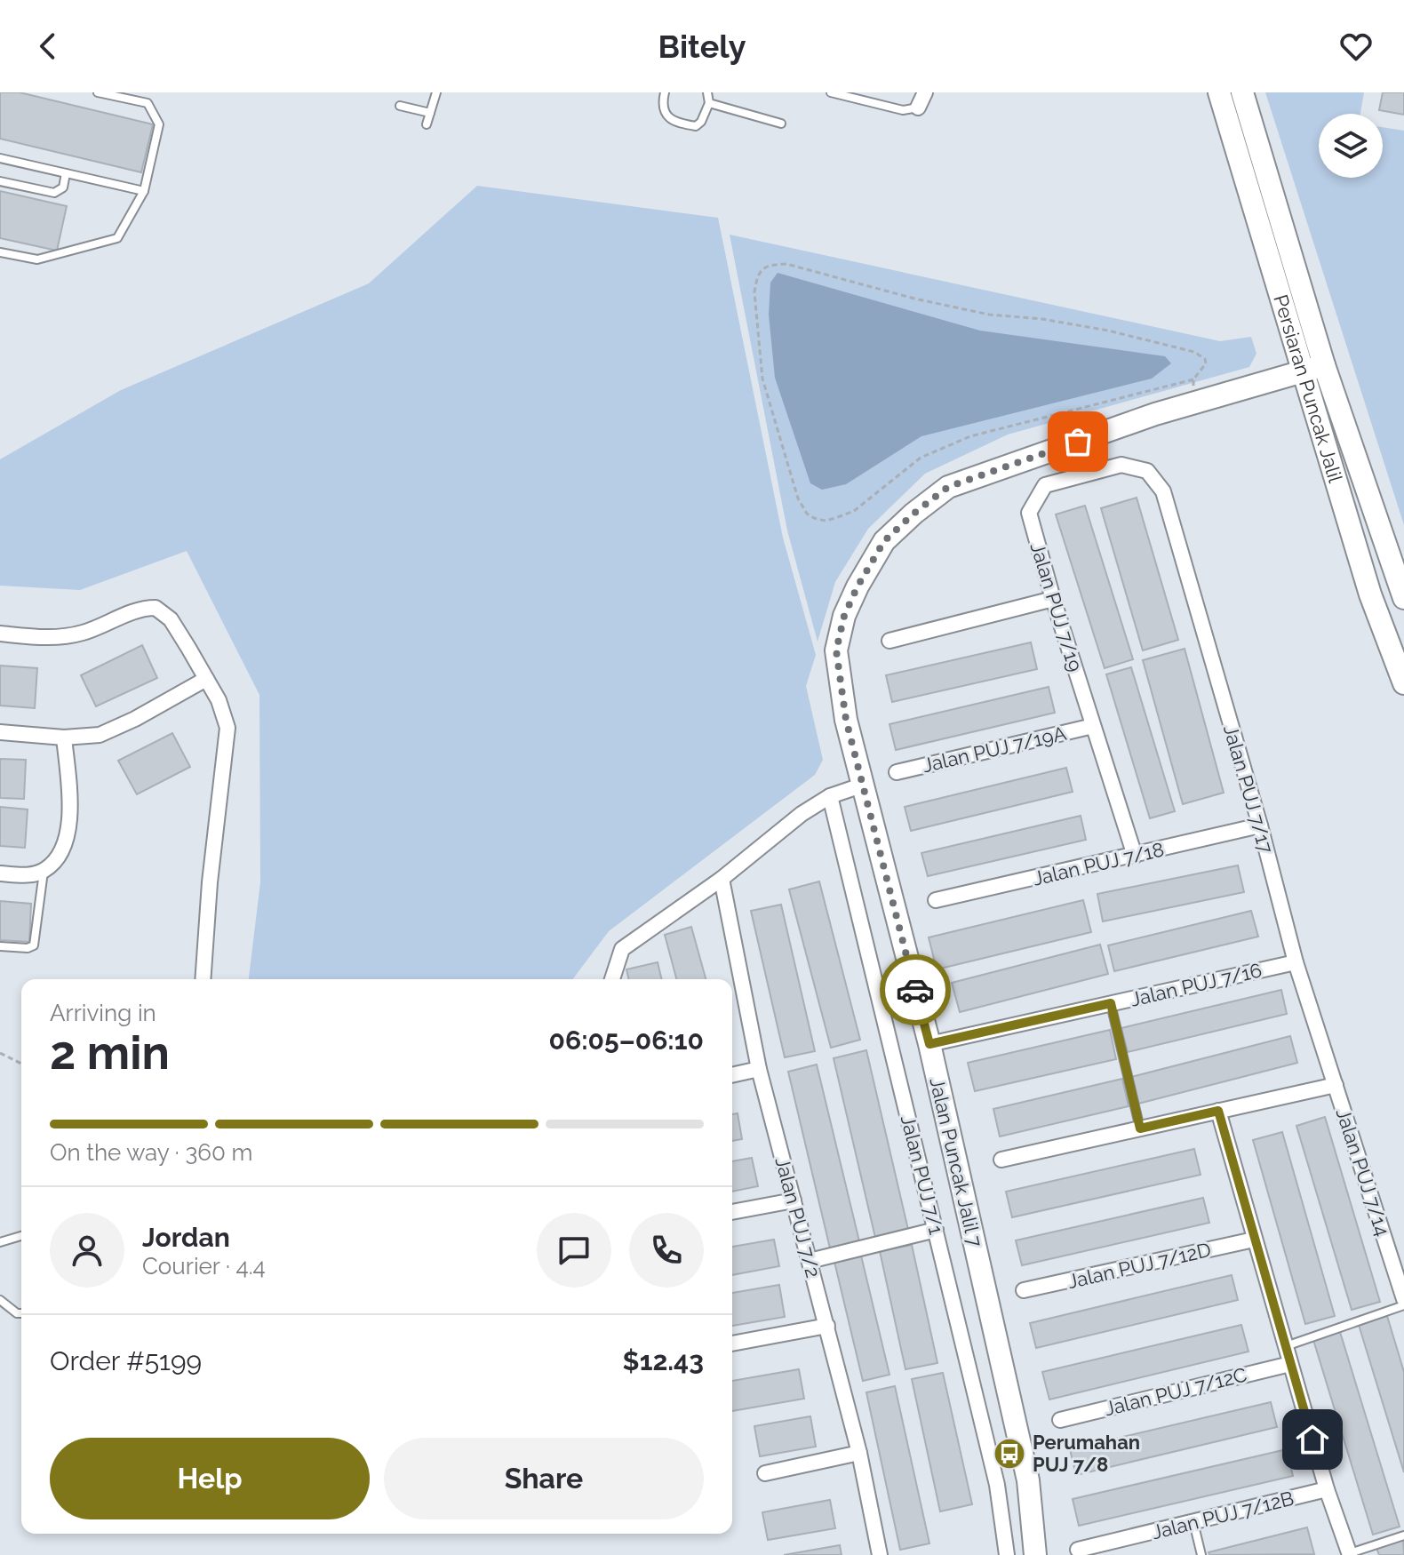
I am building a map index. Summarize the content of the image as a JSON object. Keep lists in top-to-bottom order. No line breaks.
{"streets":{"street":["Persiaran Puncak Jalil","Jalan PUJ 7/19","Jalan PUJ 7/19A","Jalan PUJ 7/17","Jalan PUJ 7/18","Jalan PUJ 7/16","Jalan Puncak Jalil 7","Jalan PUJ 7/14","Jalan PUJ 7/1","Jalan PUJ 7/2","Jalan PUJ 7/12D","Jalan PUJ 7/12C","Jalan PUJ 7/12B"]},"crossings":[["Persiaran Puncak Jalil","Jalan Puncak Jalil 7"],["Jalan PUJ 7/19","Jalan PUJ 7/19A"],["Jalan PUJ 7/19","Jalan PUJ 7/17"],["Jalan PUJ 7/19","Jalan PUJ 7/18"],["Jalan PUJ 7/17","Jalan PUJ 7/18"],["Jalan PUJ 7/17","Jalan PUJ 7/16"],["Jalan PUJ 7/17","Jalan PUJ 7/14"],["Jalan PUJ 7/16","Jalan Puncak Jalil 7"]],"places":{"bus stop":["Perumahan PUJ 7/8"]},"page":{"header":"Bitely","heading":["2 min","Arriving in","06:05–06:10"],"panel":["Jordan","Courier · 4.4","Order #5199","$12.43"],"bar":"On the way · 360 m","buttons":["Help","Share"]}}
